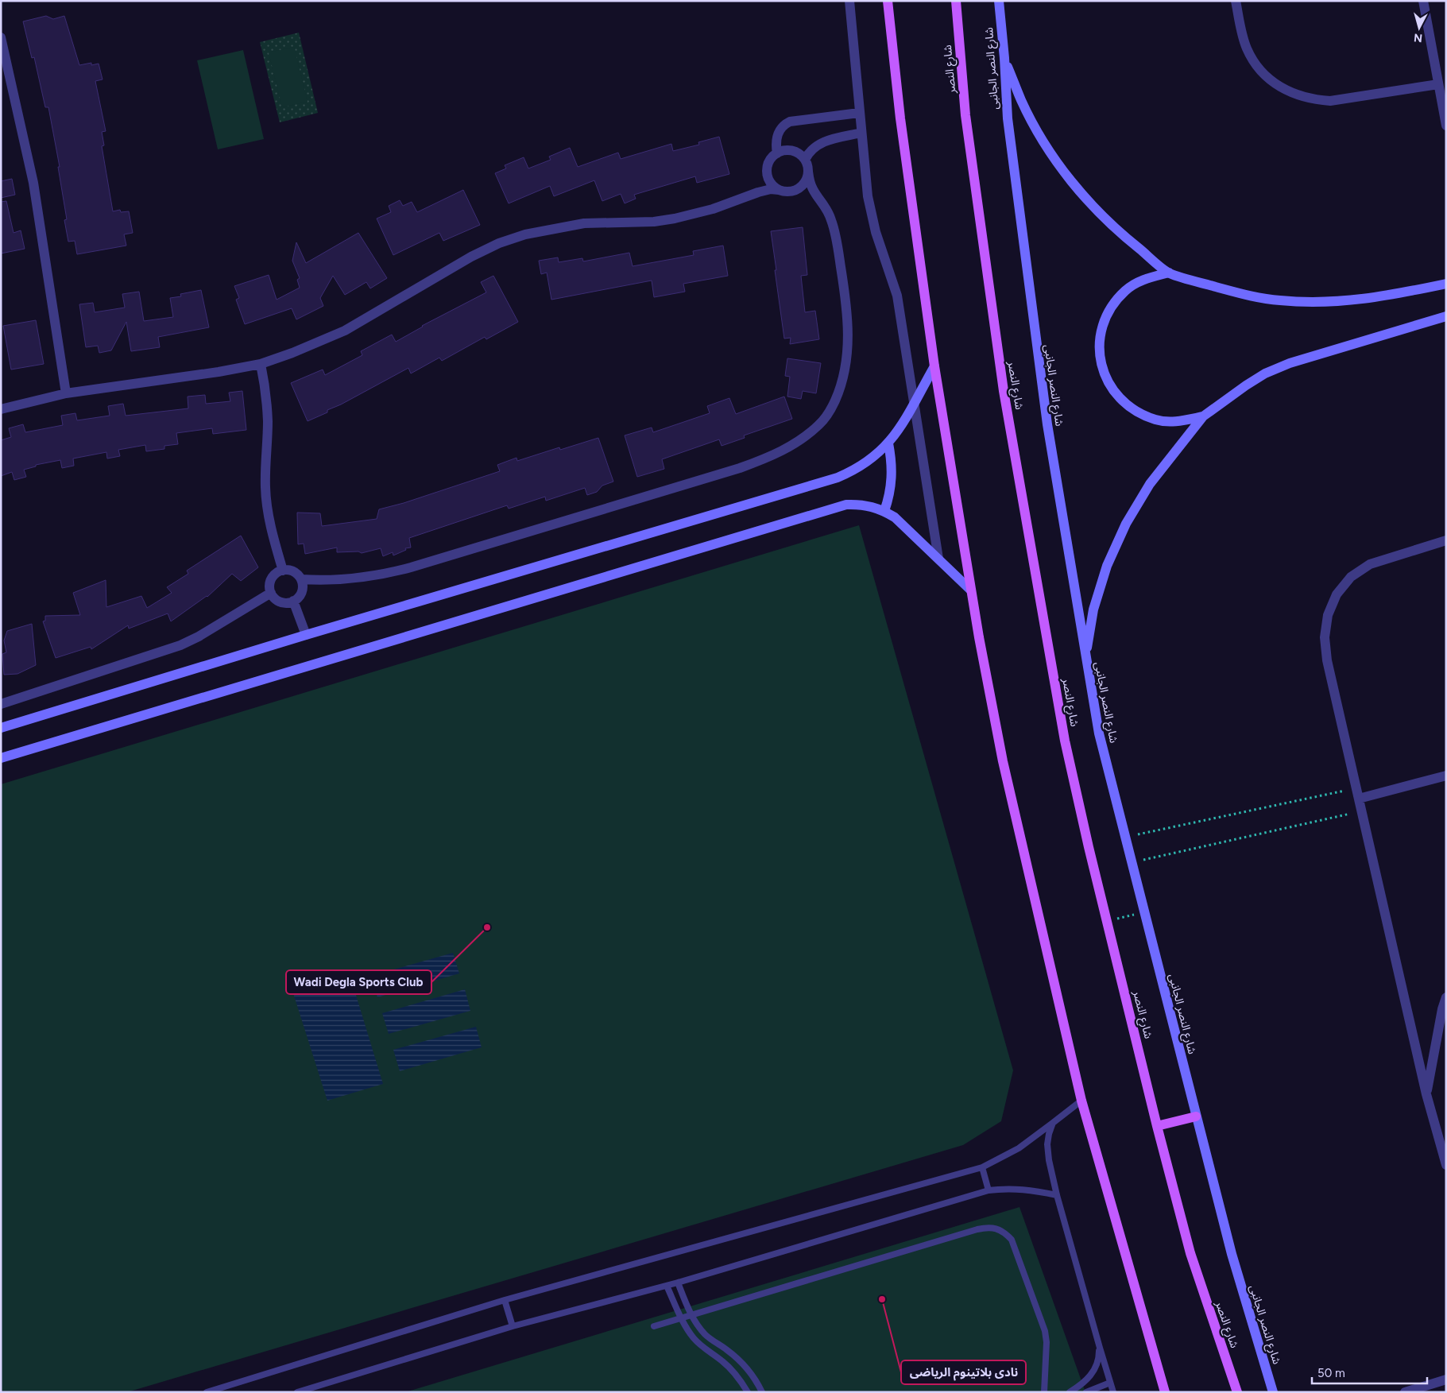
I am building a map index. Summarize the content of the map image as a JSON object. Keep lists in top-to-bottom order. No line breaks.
{"streets":{"main road":["شارع النصر"],"street":["شارع النصر الجانبى"]},"places":["Wadi Degla Sports Club","نادى بلاتينوم الرياضى"],"scale_bar":"50 m","north":"bottom"}
